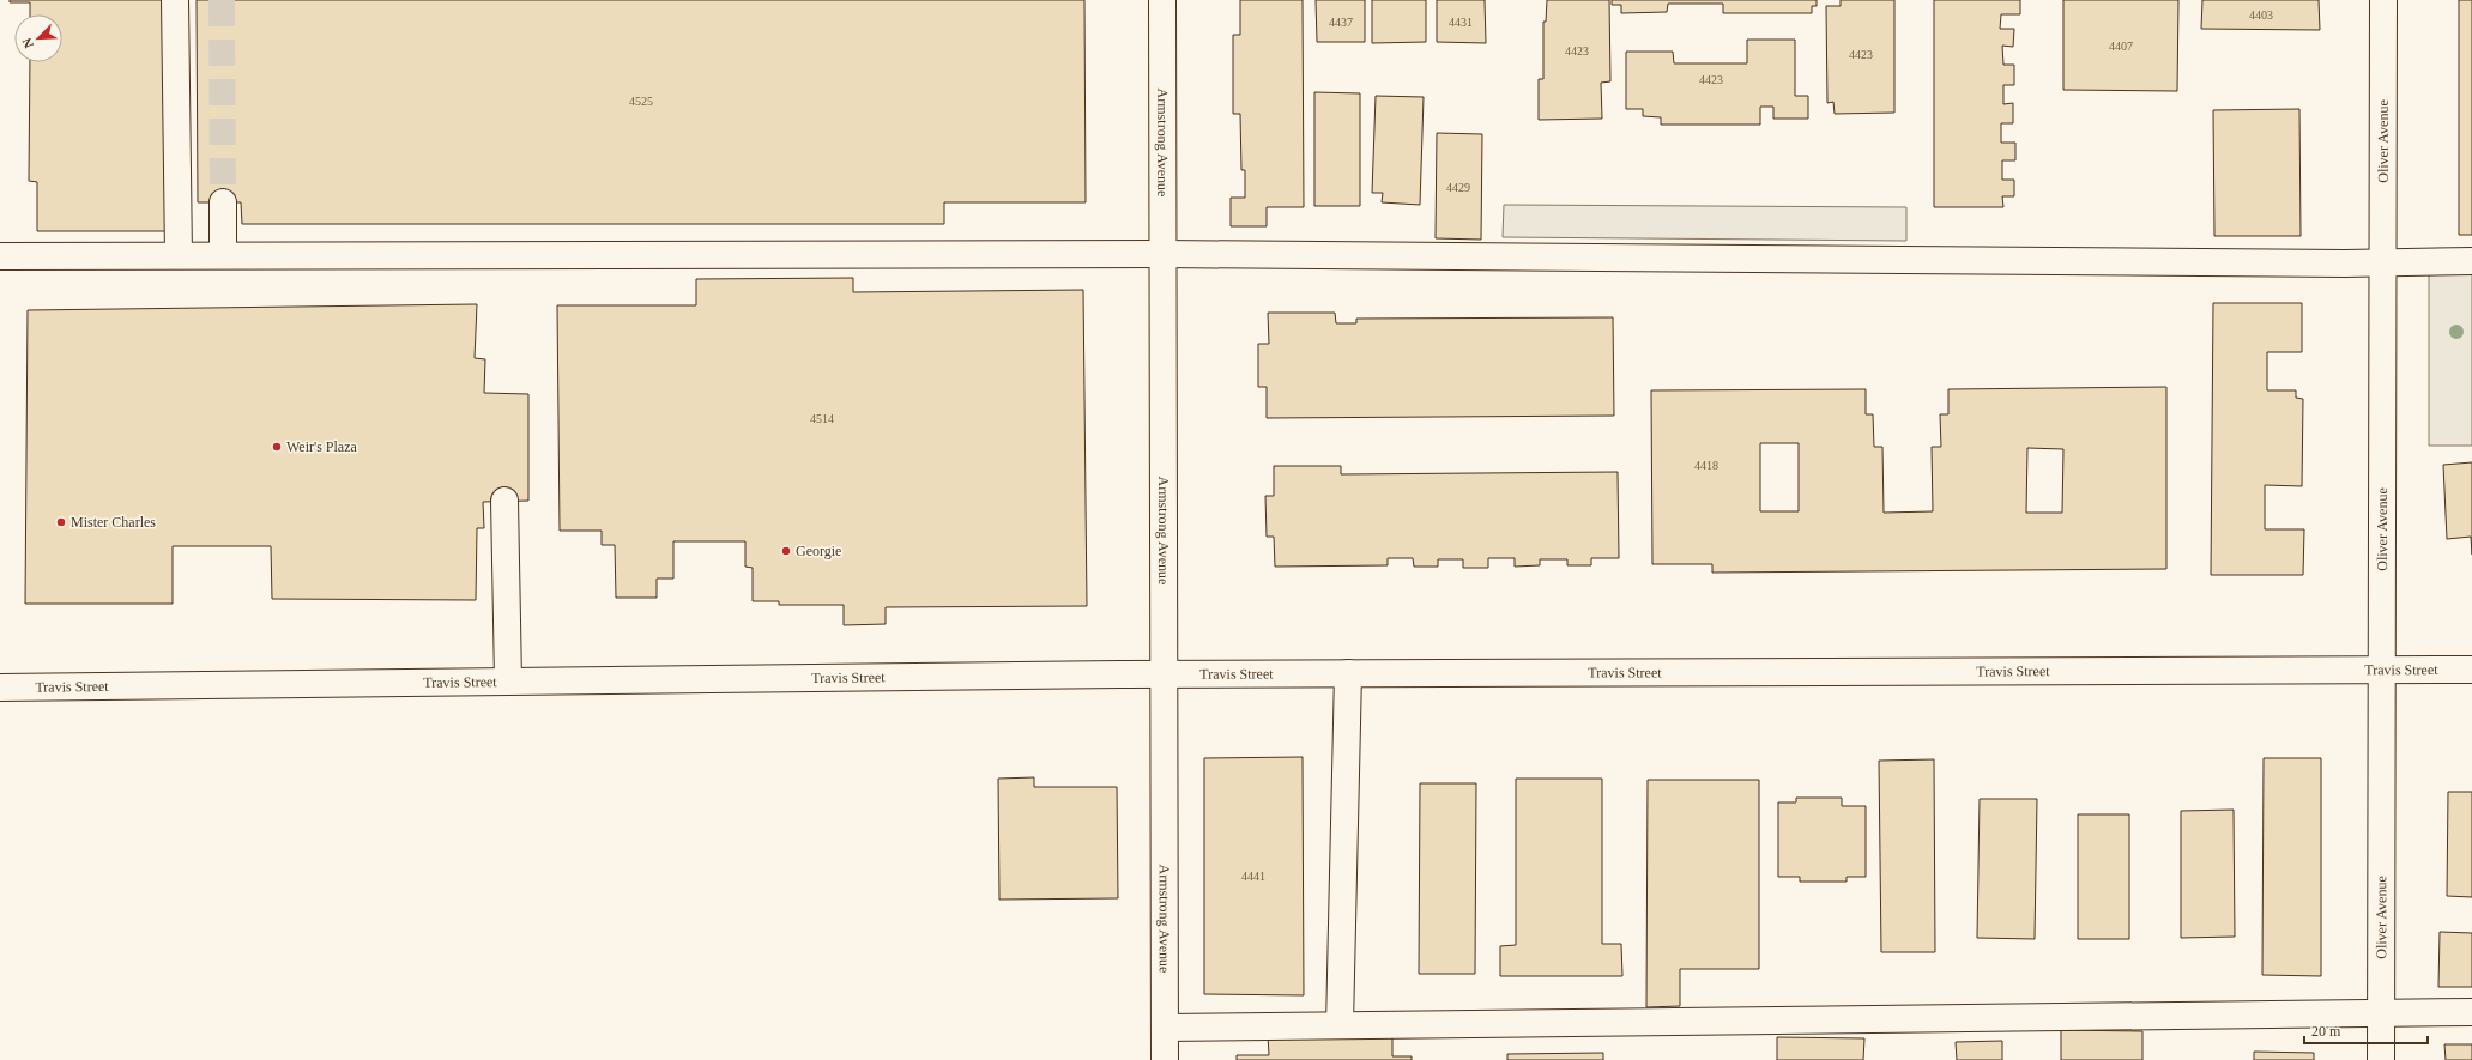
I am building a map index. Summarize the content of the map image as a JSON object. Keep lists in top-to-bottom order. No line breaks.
{"streets":{"street":["Armstrong Avenue","Oliver Avenue","Travis Street"]},"crossings":[["Armstrong Avenue","Travis Street"],["Oliver Avenue","Travis Street"]],"places":["Weir's Plaza","Mister Charles","Georgie"],"house_numbers":["4403","4437","4431","4407","4423","4423","4423","4525","4429","4514","4418","4441"],"scale_bar":"20 m","north":"bottom left"}
